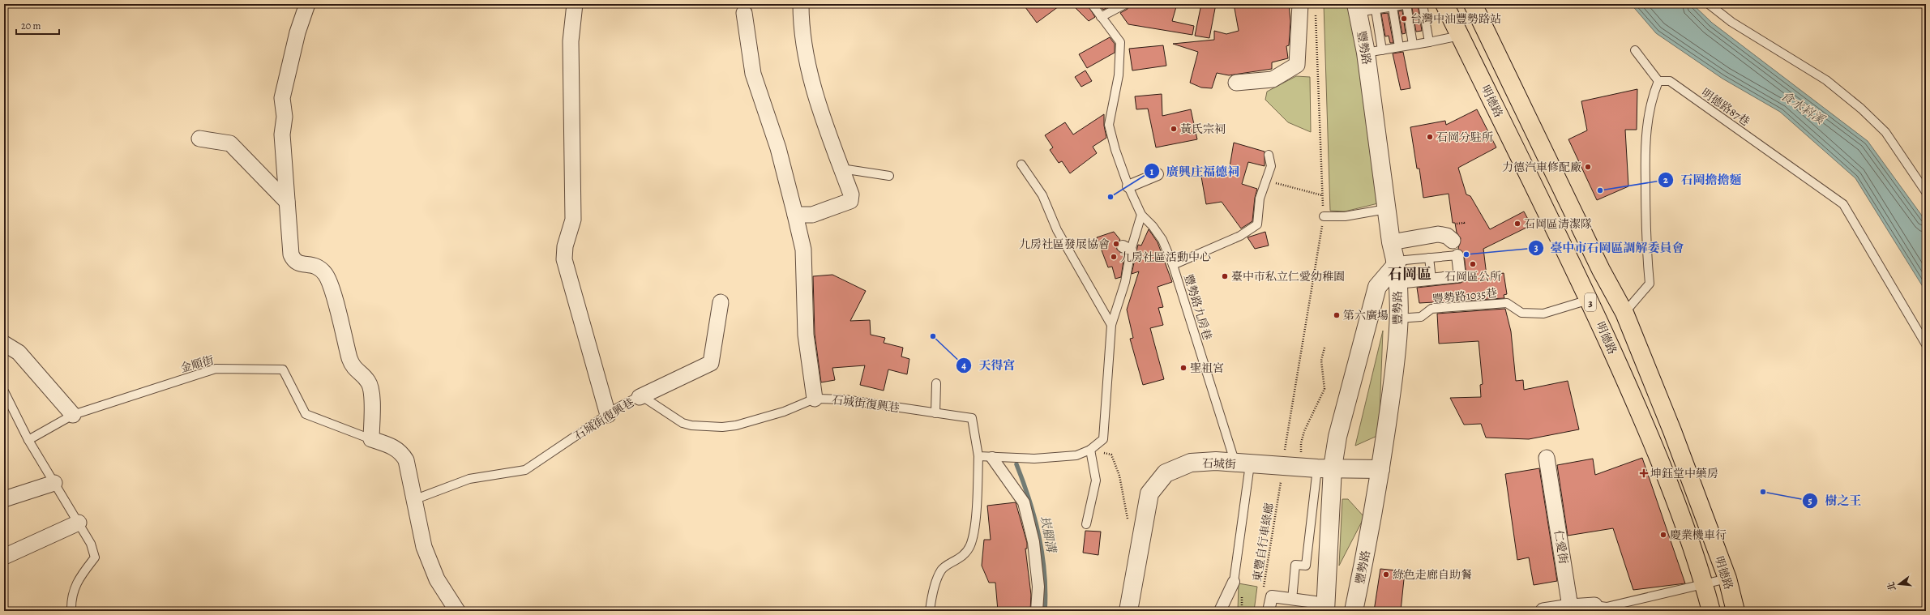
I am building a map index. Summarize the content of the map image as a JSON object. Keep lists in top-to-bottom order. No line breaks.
{"streets":{"main road":["明德路","3"],"street":["豐勢路","石城街","仁愛街"],"lane":["明德路87巷","豐勢路1035巷","豐勢路九房巷","金順街","石城街復興巷"],"path":["東豐自行車綠廊"]},"crossings":[["豐勢路","豐勢路1035巷"],["豐勢路","石城街"],["明德路","豐勢路1035巷"],["豐勢路九房巷","石城街"]],"districts":["石岡區"],"water":["食水嵙溪","崁腳溝"],"places":{"other":["台灣中油豐勢路站","黃氏宗祠","石岡分駐所","力德汽車修配廠","石岡擔擔麵","廣興庄福德祠","石岡區清潔隊","九房社區發展協會","臺中市石岡區調解委員會","九房社區活動中心","石岡區公所","臺中市私立仁愛幼稚園","第六廣場","天得宮","聖祖宮","樹之王","慶業機車行","綠色走廊自助餐"],"health":["坤鈺堂中藥房"]},"scale_bar":"20 m","north":"left"}
